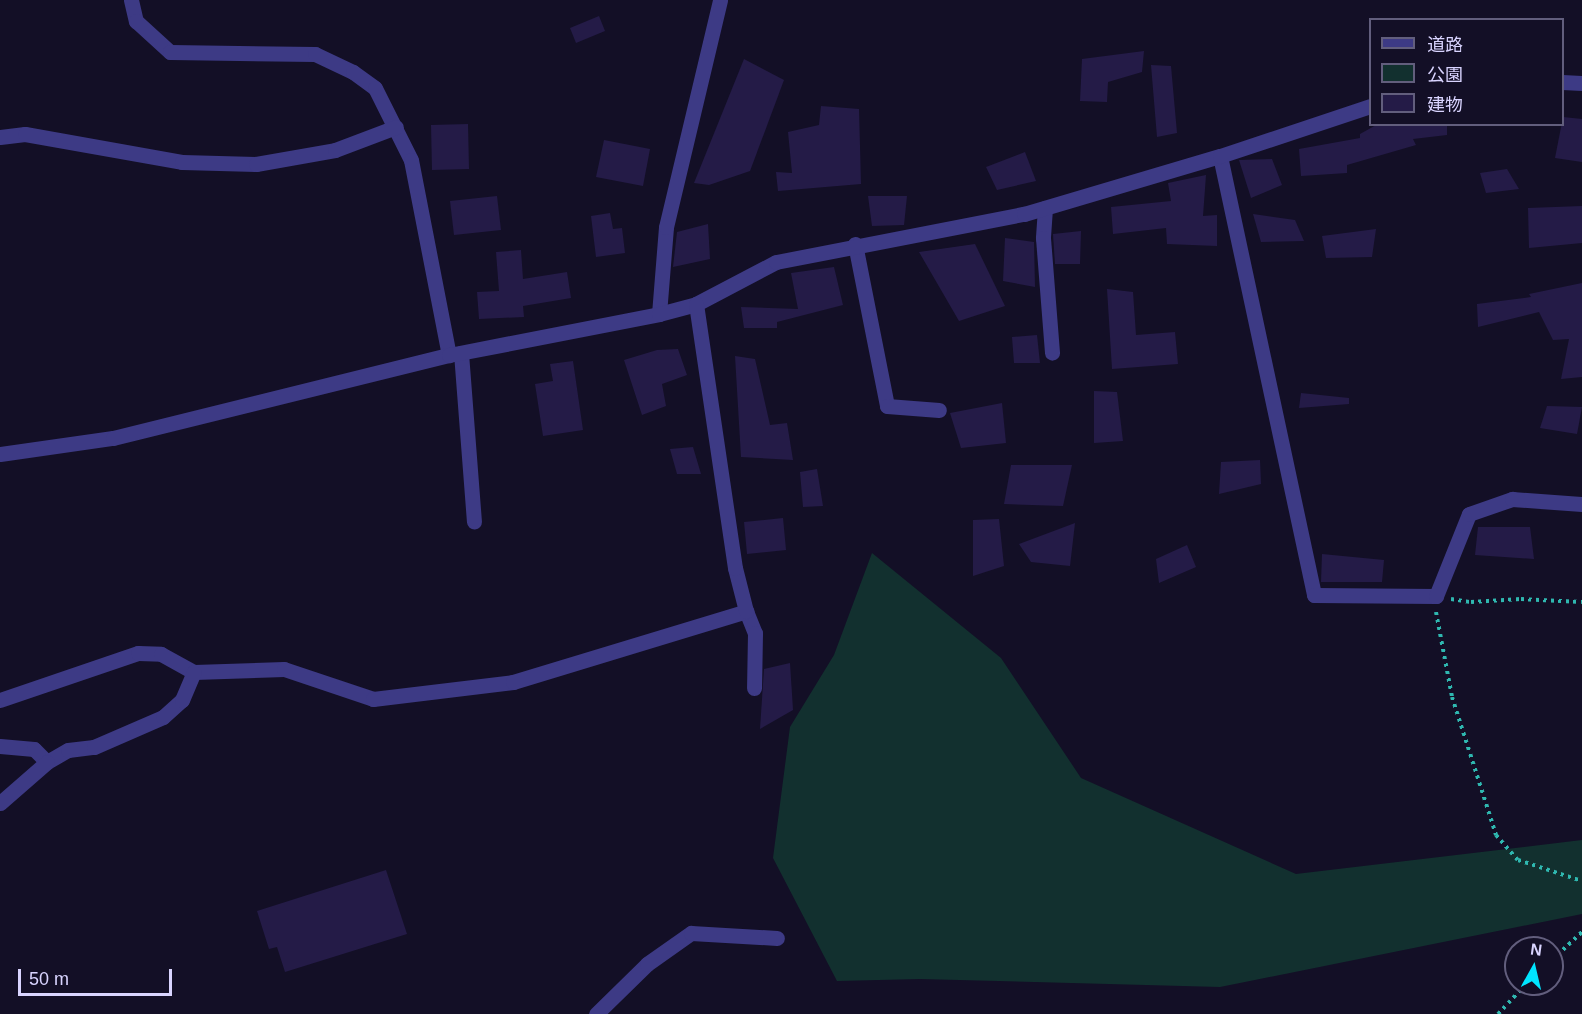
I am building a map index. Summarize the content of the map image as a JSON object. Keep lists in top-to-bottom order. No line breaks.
{"legend":["道路","公園","建物"],"scale_bar":"50 m","north":"top"}
